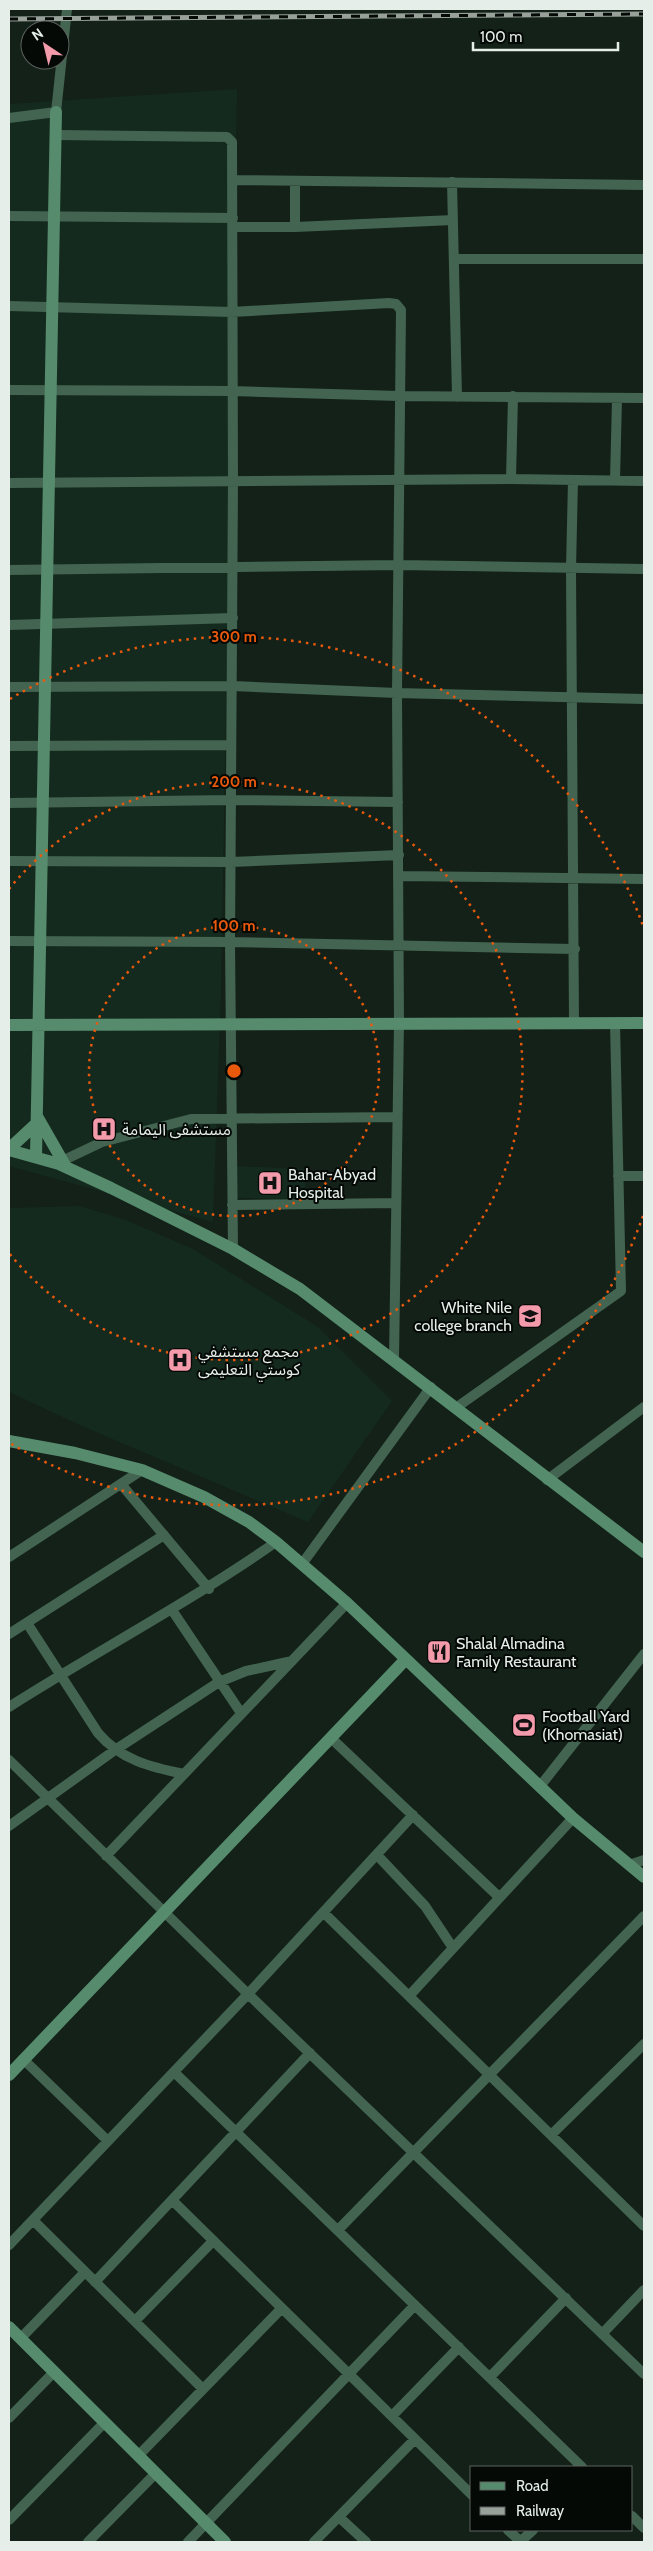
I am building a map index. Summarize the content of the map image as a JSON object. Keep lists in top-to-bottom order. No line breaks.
{"places":{"hospital":["مستشفى اليمامة","Bahar-Abyad Hospital","مجمع مستشفي كوستي التعليمى"],"school or university":["White Nile college branch"],"restaurant":["Shalal Almadina Family Restaurant"],"sports":["Football Yard (Khomasiat)"]},"legend":["Road","Railway"],"scale_bar":"100 m","north":"top left","rings":["300 m","200 m","100 m"]}
